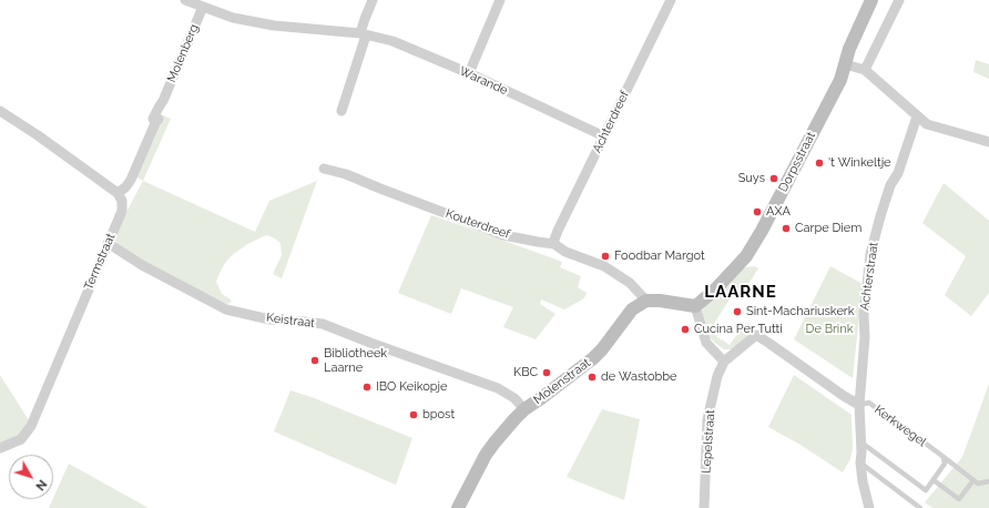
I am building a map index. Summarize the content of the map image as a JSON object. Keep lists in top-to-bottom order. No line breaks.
{"streets":{"street":["Molenberg","Warande","Achterdreef","Dorpsstraat","Kouterdreef","Termstraat","Achterstraat","Keistraat","Molenstraat","Kerkwegel","Lepelstraat"]},"crossings":[["Molenberg","Warande"],["Molenberg","Termstraat"],["Warande","Achterdreef"],["Achterdreef","Kouterdreef"],["Kouterdreef","Molenstraat"],["Termstraat","Keistraat"],["Achterstraat","Kerkwegel"],["Keistraat","Molenstraat"],["Kerkwegel","Lepelstraat"]],"districts":["LAARNE"],"parks":["De Brink"],"places":["'t Winkeltje","Suys","AXA","Carpe Diem","Foodbar Margot","Sint-Machariuskerk","Cucina Per Tutti","Bibliotheek Laarne","KBC","de Wastobbe","IBO Keikopje","bpost"],"north":"bottom right"}
